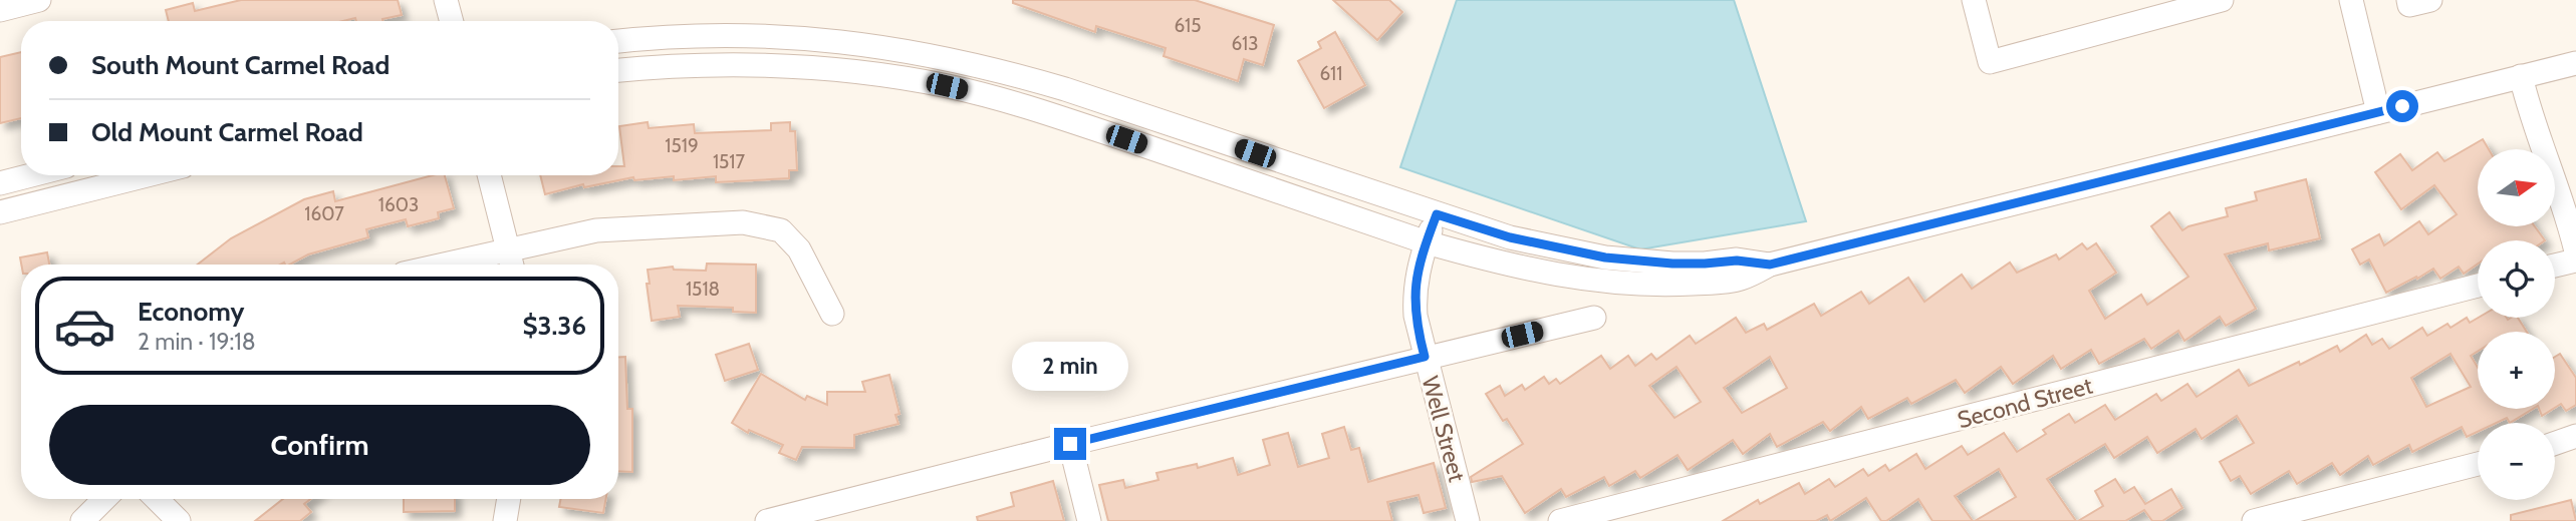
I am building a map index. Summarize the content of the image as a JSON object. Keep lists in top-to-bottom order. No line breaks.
{"streets":{"street":["Second Street","Well Street"]},"house_numbers":["615","613","611","1519","1517","1603","1607","1518"],"north":"right","page":{"banner":["South Mount Carmel Road","Old Mount Carmel Road"],"map_buttons":["+","−"],"list":[{"name":"Economy","note":"2 min · 19:18","value":"$3.36"}],"bubble":"2 min","buttons":"Confirm"}}
